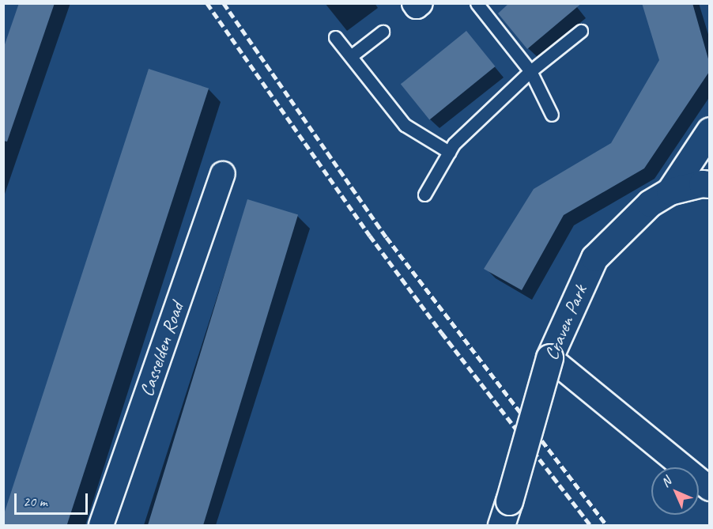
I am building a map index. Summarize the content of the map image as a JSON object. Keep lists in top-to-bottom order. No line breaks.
{"streets":{"street":["Craven Park","Casselden Road"]},"scale_bar":"20 m","north":"top left"}
